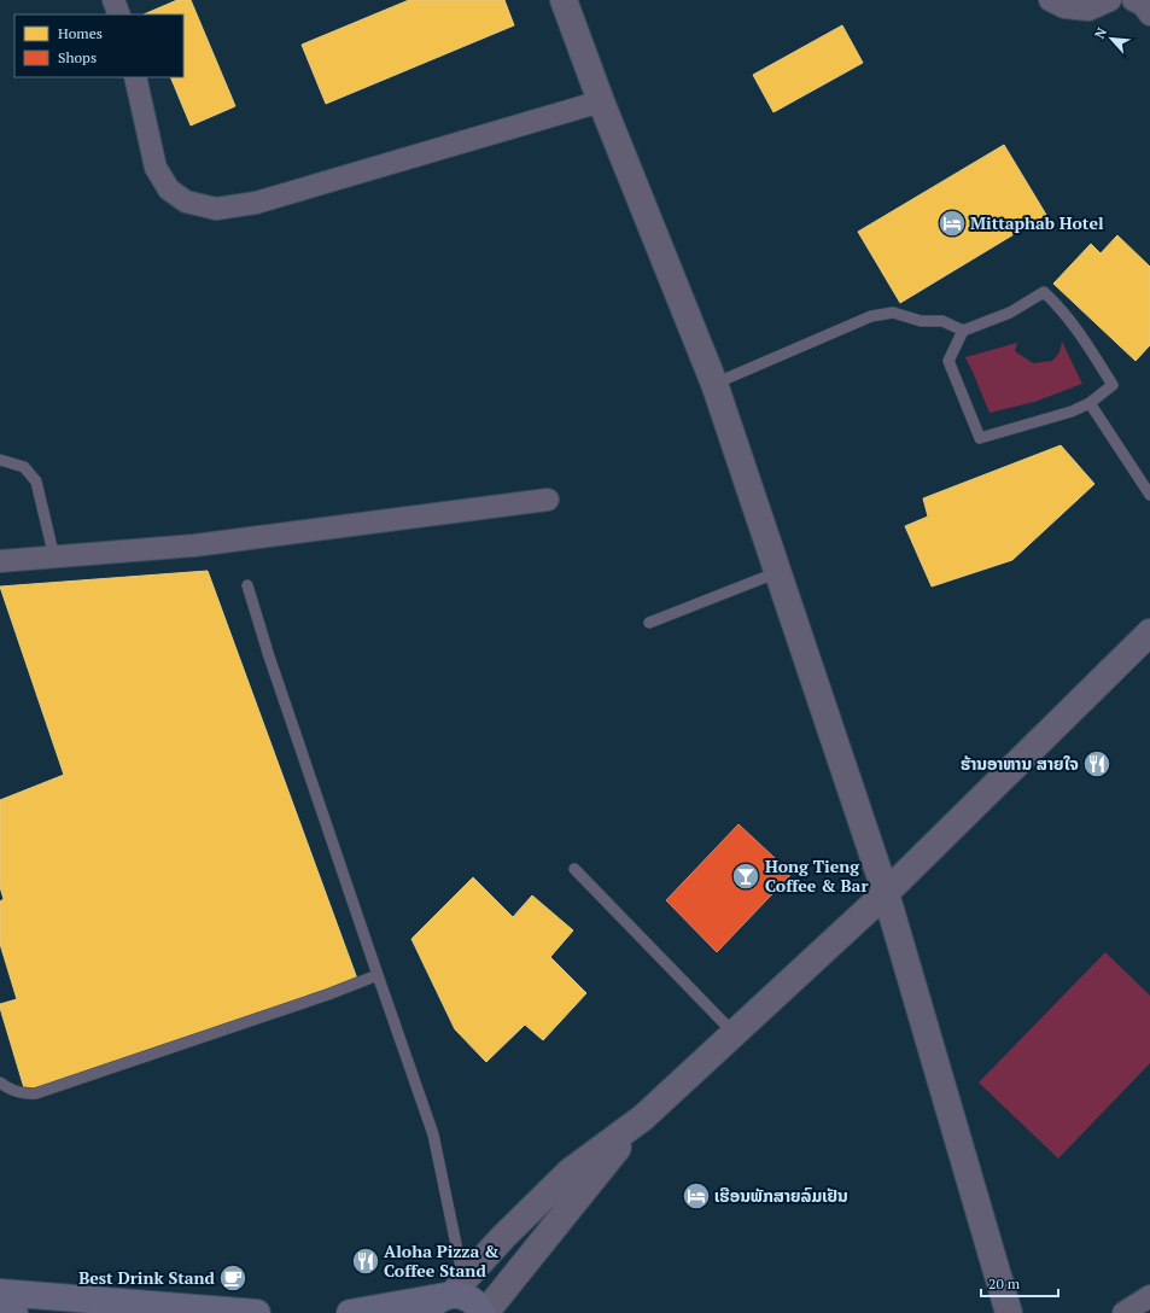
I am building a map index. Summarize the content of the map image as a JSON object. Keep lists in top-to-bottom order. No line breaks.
{"places":{"hotel":["Mittaphab Hotel","ເຮືອນພັກສາຍລົມເຢັນ"],"restaurant":["ຮ້ານອາຫານ ສາຍໃຈ","Aloha Pizza & Coffee Stand"],"bar":["Hong Tieng Coffee & Bar"],"cafe":["Best Drink Stand"]},"legend":["Homes","Shops"],"scale_bar":"20 m","north":"top left"}
